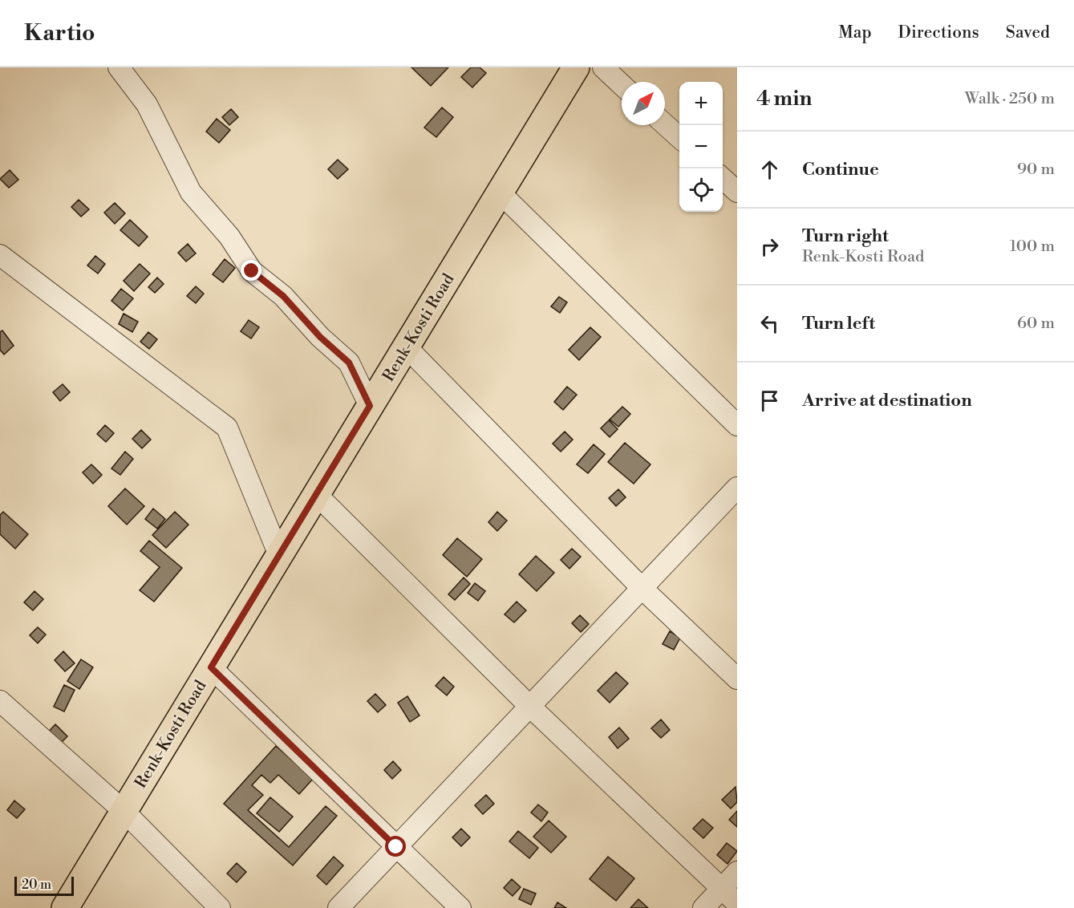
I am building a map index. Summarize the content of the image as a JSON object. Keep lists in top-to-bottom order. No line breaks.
{"streets":{"main road":["Renk-Kosti Road"]},"scale_bar":"20 m","north":"top right","page":{"header":"Kartio","nav":["Map","Directions","Saved"],"heading":["4 min","Walk · 250 m"],"map_buttons":["+","−"],"list":[["Continue","90 m"],["Turn right","Renk-Kosti Road","100 m"],["Turn left","60 m"],"Arrive at destination"],"scale":"20 m"}}
